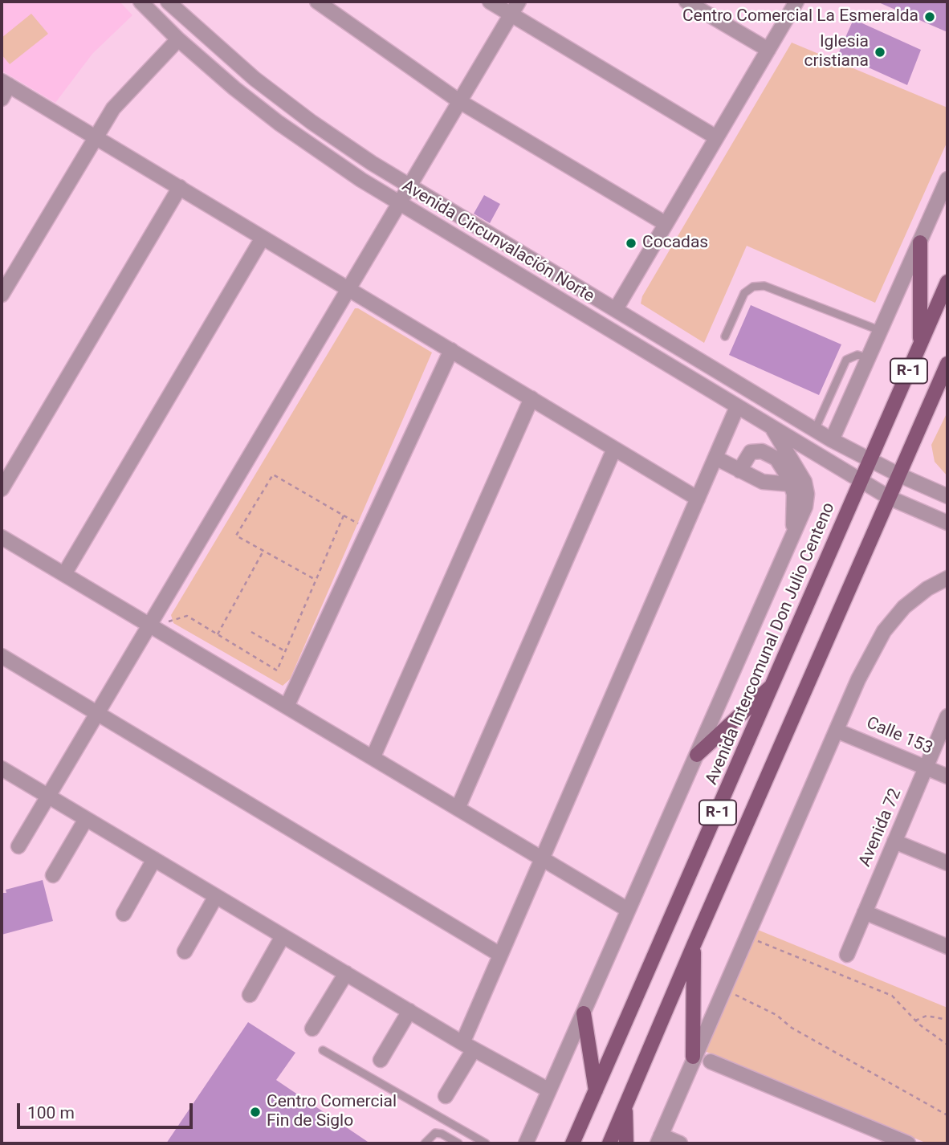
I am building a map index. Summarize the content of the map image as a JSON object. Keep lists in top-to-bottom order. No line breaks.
{"streets":{"main road":["R-1","Avenida Intercomunal Don Julio Centeno"],"street":["Avenida Circunvalación Norte","Calle 153","Avenida 72"]},"crossings":[["Avenida Circunvalación Norte","R-1"],["Avenida Circunvalación Norte","Avenida Intercomunal Don Julio Centeno"],["Calle 153","Avenida 72"]],"places":["Centro Comercial La Esmeralda","Iglesia cristiana","Cocadas","Centro Comercial Fin de Siglo"],"scale_bar":"100 m"}
